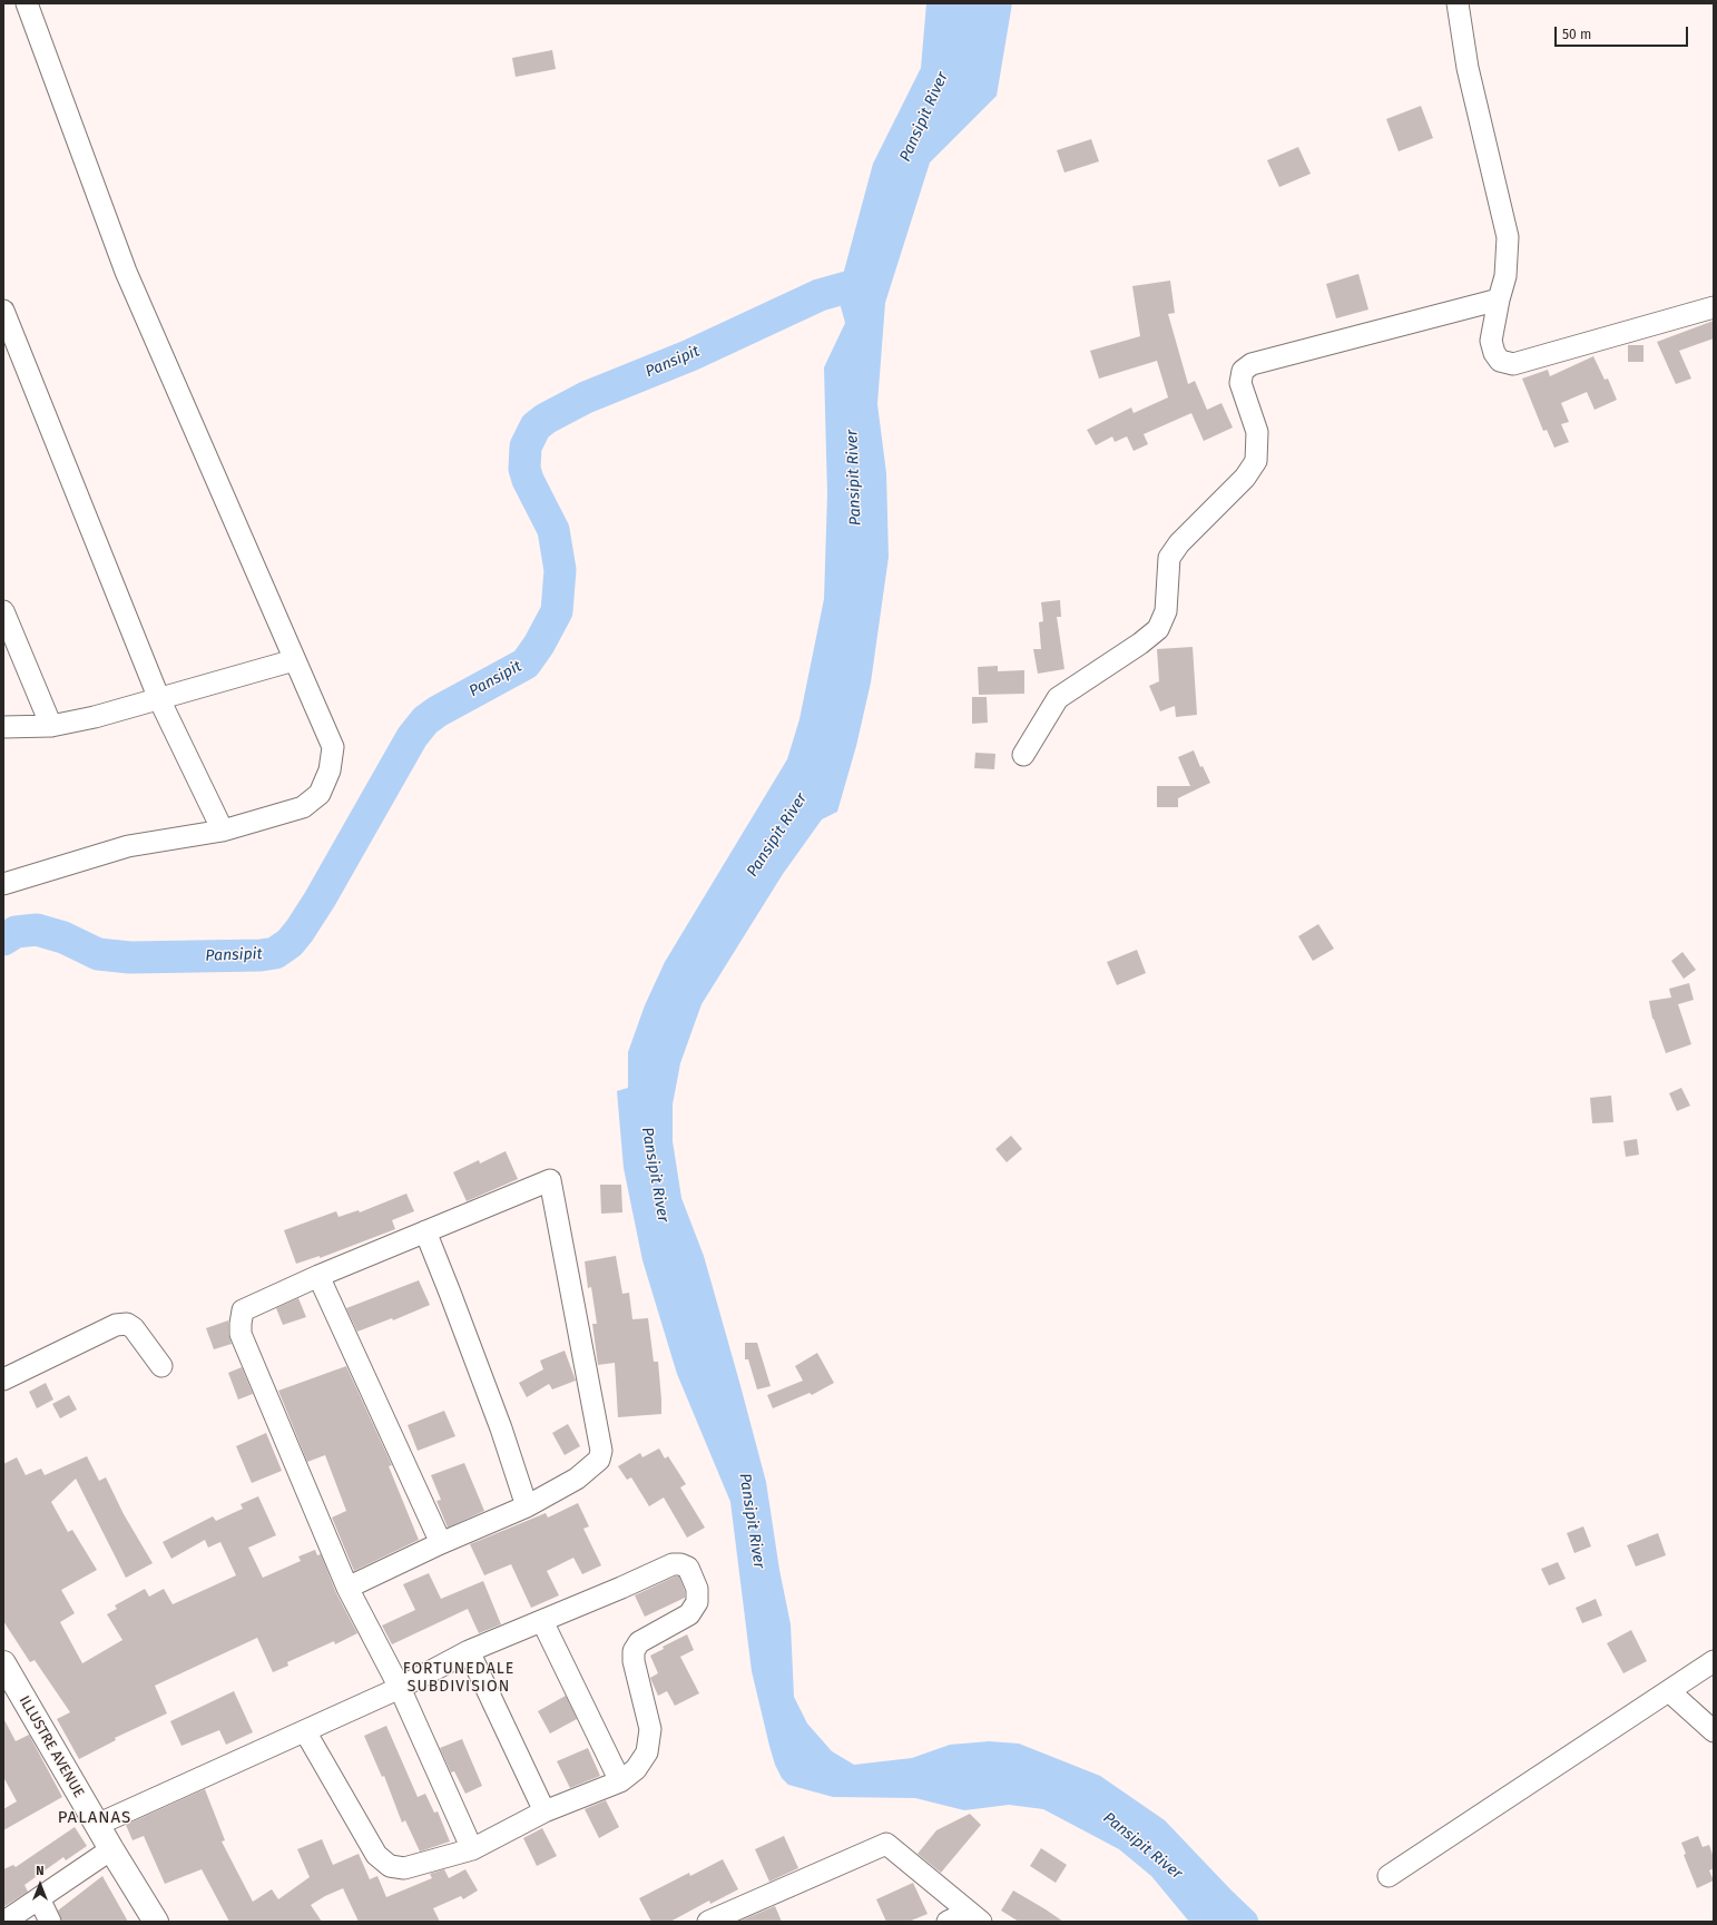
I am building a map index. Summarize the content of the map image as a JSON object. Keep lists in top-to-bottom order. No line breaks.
{"streets":{"main road":["ILLUSTRE AVENUE"]},"districts":["FORTUNEDALE SUBDIVISION","PALANAS"],"water":["Pansipit River","Pansipit"],"scale_bar":"50 m","north":"top"}
